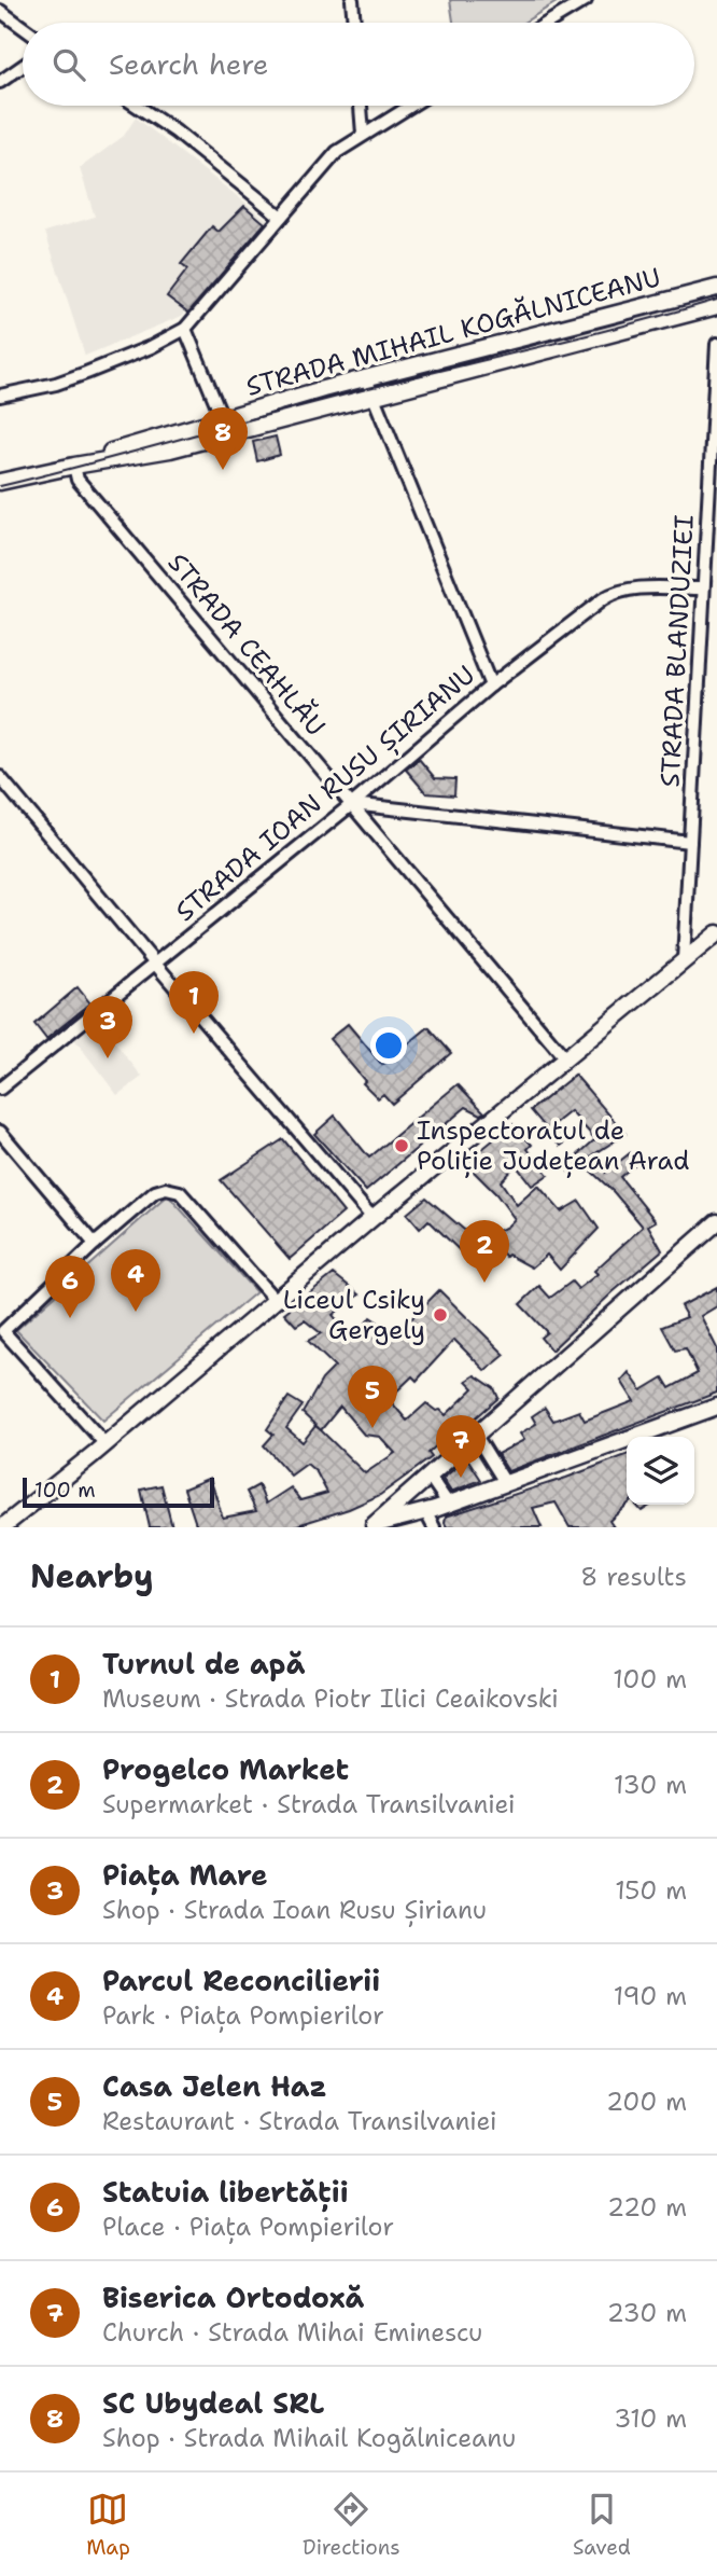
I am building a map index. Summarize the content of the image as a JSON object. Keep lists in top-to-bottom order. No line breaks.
{"streets":{"street":["STRADA MIHAIL KOGĂLNICEANU","STRADA CEAHLĂU","STRADA BLANDUZIEI","STRADA IOAN RUSU ȘIRIANU"]},"crossings":[["STRADA MIHAIL KOGĂLNICEANU","STRADA CEAHLĂU"],["STRADA CEAHLĂU","STRADA IOAN RUSU ȘIRIANU"],["STRADA BLANDUZIEI","STRADA IOAN RUSU ȘIRIANU"]],"places":["Inspectoratul de Poliție Județean Arad","Liceul Csiky Gergely"],"scale_bar":"100 m","page":{"search":"Search here","pins":["8","1","3","2","4","6","5","7"],"scale":"100 m","heading":["Nearby","8 results"],"list":[{"mark":"1","name":"Turnul de apă","note":"Museum · Strada Piotr Ilici Ceaikovski","value":"100 m"},{"mark":"2","name":"Progelco Market","note":"Supermarket · Strada Transilvaniei","value":"130 m"},{"mark":"3","name":"Piața Mare","note":"Shop · Strada Ioan Rusu Șirianu","value":"150 m"},{"mark":"4","name":"Parcul Reconcilierii","note":"Park · Piața Pompierilor","value":"190 m"},{"mark":"5","name":"Casa Jelen Haz","note":"Restaurant · Strada Transilvaniei","value":"200 m"},{"mark":"6","name":"Statuia libertății","note":"Place · Piața Pompierilor","value":"220 m"},{"mark":"7","name":"Biserica Ortodoxă","note":"Church · Strada Mihai Eminescu","value":"230 m"},{"mark":"8","name":"SC Ubydeal SRL","note":"Shop · Strada Mihail Kogălniceanu","value":"310 m"}],"nav":["Map","Directions","Saved"]}}
